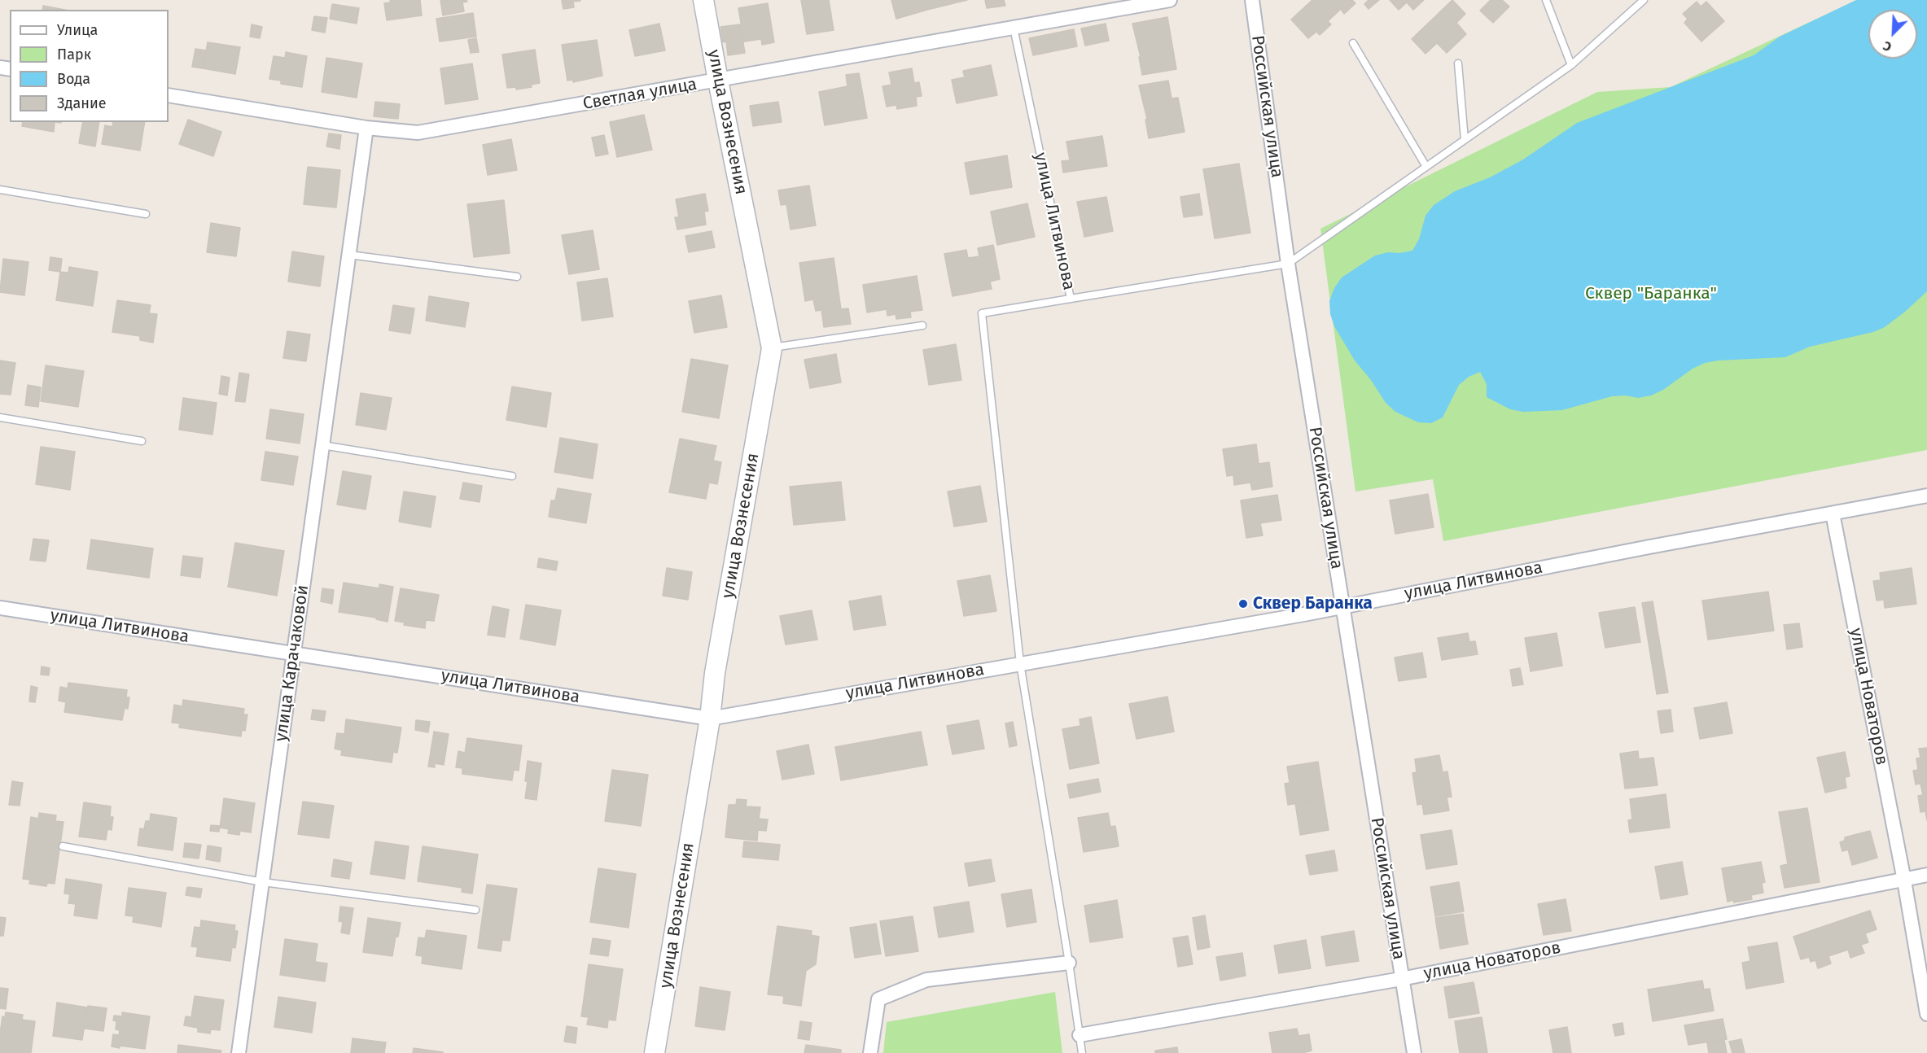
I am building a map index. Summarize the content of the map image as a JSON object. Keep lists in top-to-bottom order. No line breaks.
{"streets":{"street":["Светлая улица","Российская улица","улица Вознесения","улица Литвинова","улица Карачаковой","улица Новаторов"]},"crossings":[["Светлая улица","улица Вознесения"],["Светлая улица","улица Литвинова"],["Светлая улица","улица Карачаковой"],["Российская улица","улица Литвинова"],["Российская улица","улица Новаторов"],["улица Вознесения","улица Литвинова"],["улица Литвинова","улица Карачаковой"],["улица Литвинова","улица Новаторов"]],"parks":["Сквер \"Баранка\""],"places":["Сквер Баранка"],"legend":["Улица","Парк","Вода","Здание"],"north":"bottom left"}
